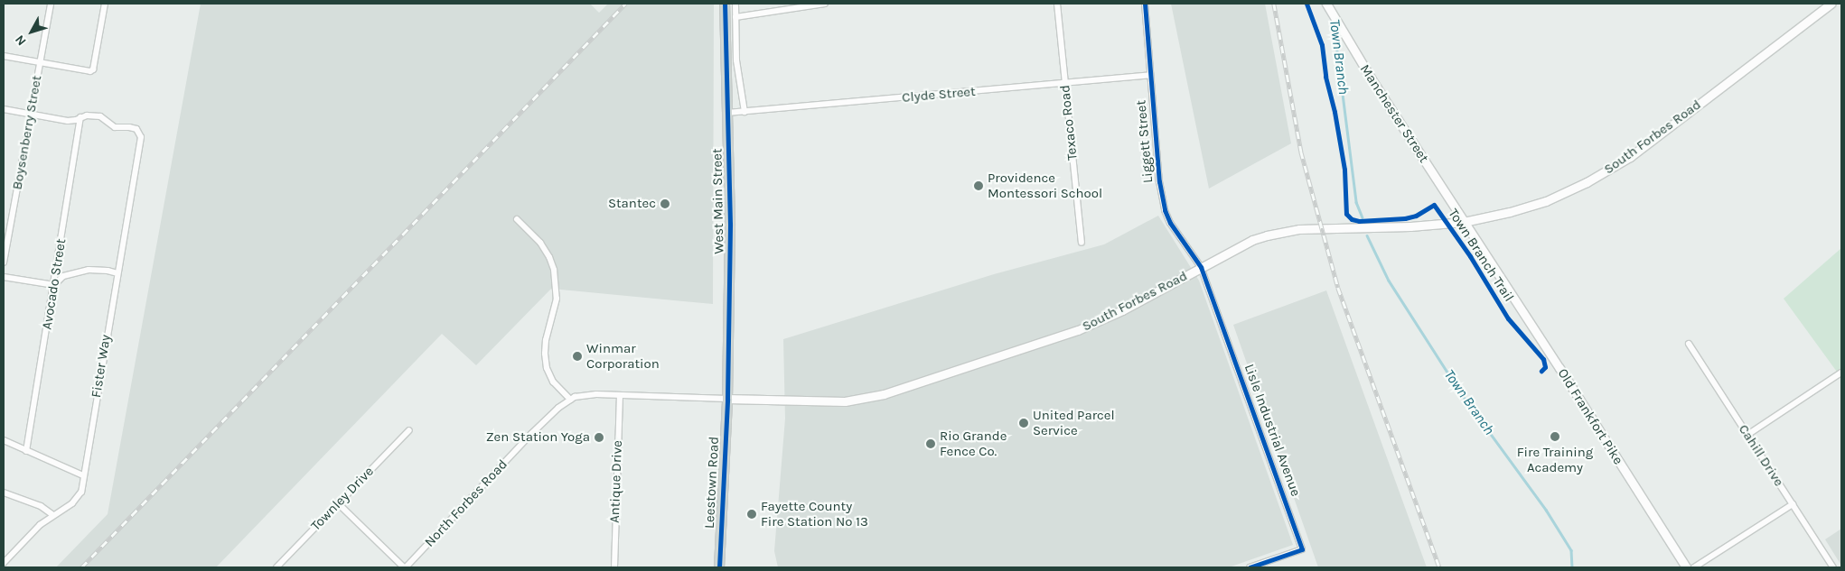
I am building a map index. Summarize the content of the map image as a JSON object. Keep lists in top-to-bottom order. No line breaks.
{"streets":{"main road":["Manchester Street","South Forbes Road","West Main Street","Old Frankfort Pike","Leestown Road"],"street":["Clyde Street","Texaco Road","Boysenberry Street","Liggett Street","Avocado Street","Fister Way","Lisle Industrial Avenue","Cahill Drive","Antique Drive","Townley Drive","North Forbes Road"],"cycle path":["Town Branch Trail"]},"crossings":[["Clyde Street","Texaco Road"],["Clyde Street","Liggett Street"],["Clyde Street","West Main Street"],["Manchester Street","South Forbes Road"],["Manchester Street","Old Frankfort Pike"],["South Forbes Road","Liggett Street"],["South Forbes Road","West Main Street"],["South Forbes Road","Old Frankfort Pike"],["South Forbes Road","Lisle Industrial Avenue"],["South Forbes Road","Leestown Road"],["South Forbes Road","North Forbes Road"],["Liggett Street","Lisle Industrial Avenue"],["West Main Street","Leestown Road"],["West Main Street","North Forbes Road"],["Avocado Street","Fister Way"],["Antique Drive","North Forbes Road"],["Leestown Road","North Forbes Road"]],"water":["Town Branch"],"places":["Providence Montessori School","Stantec","Winmar Corporation","United Parcel Service","Fire Training Academy","Zen Station Yoga","Rio Grande Fence Co.","Fayette County Fire Station No 13"],"north":"bottom left"}
